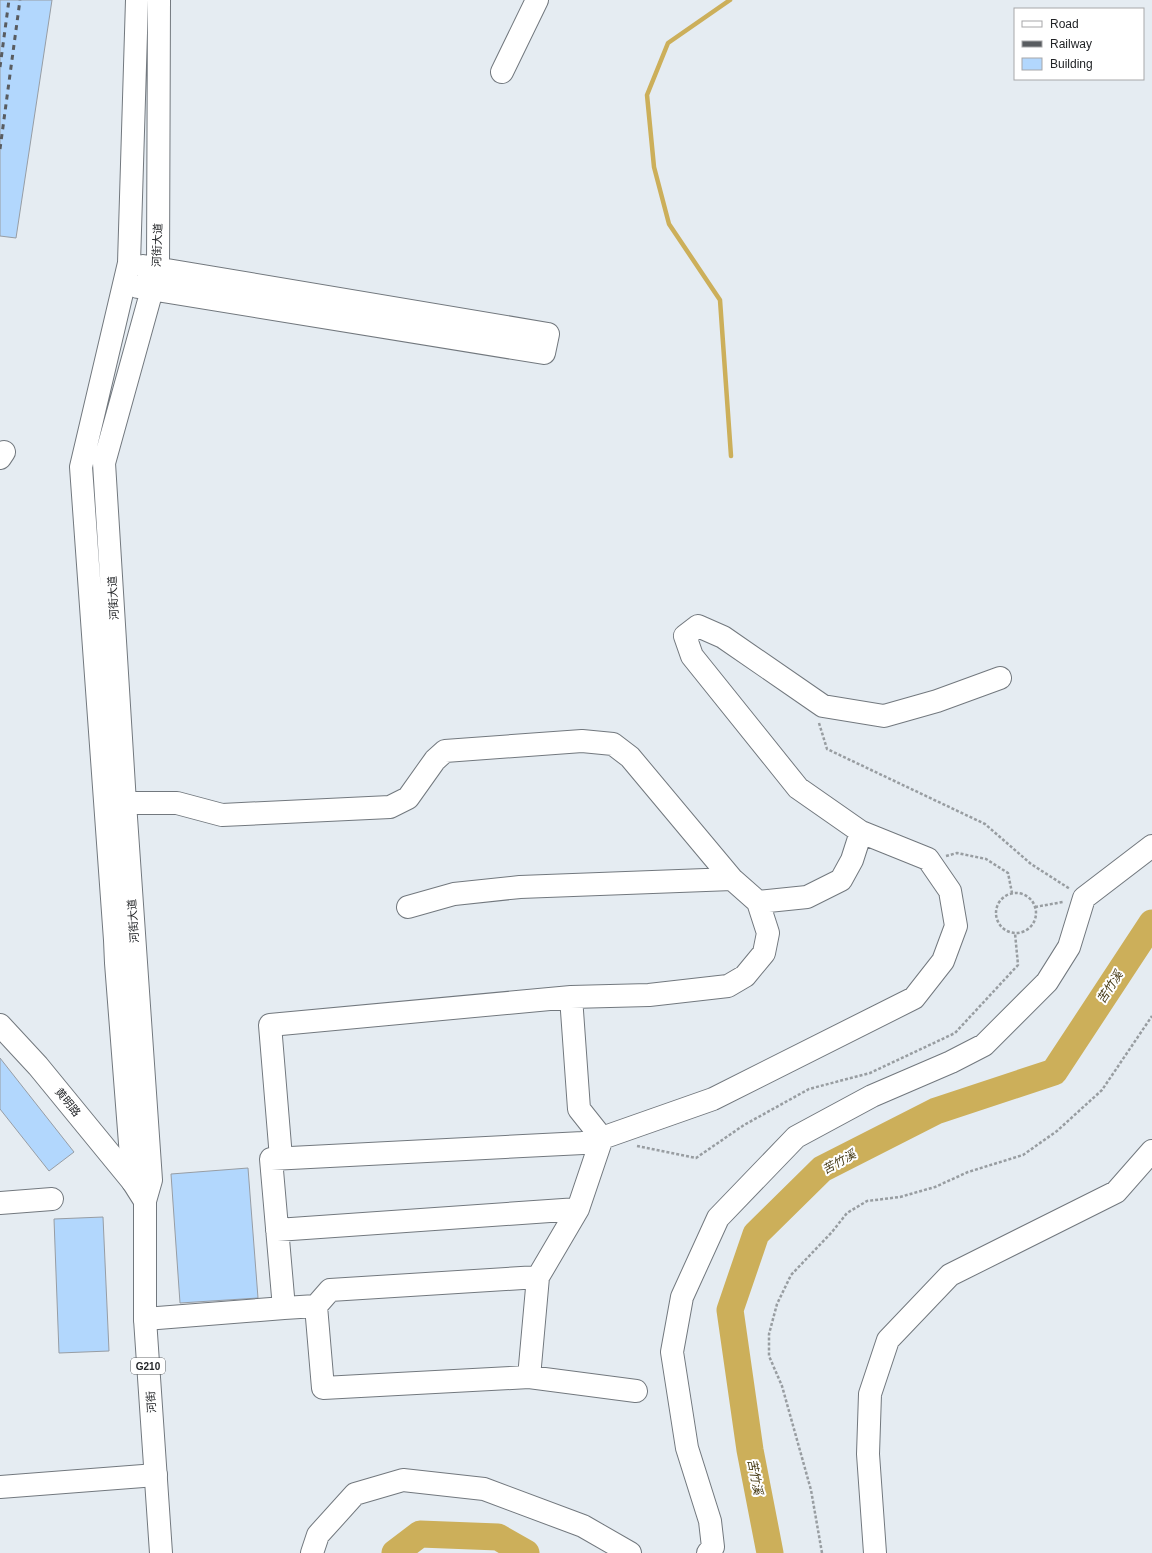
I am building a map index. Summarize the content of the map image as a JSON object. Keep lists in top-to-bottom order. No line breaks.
{"streets":{"main road":["河街大道","黄明路","G210","河街"]},"crossings":[["河街大道","黄明路"],["河街大道","河街"]],"water":["苦竹溪"],"legend":["Road","Railway","Building"]}
